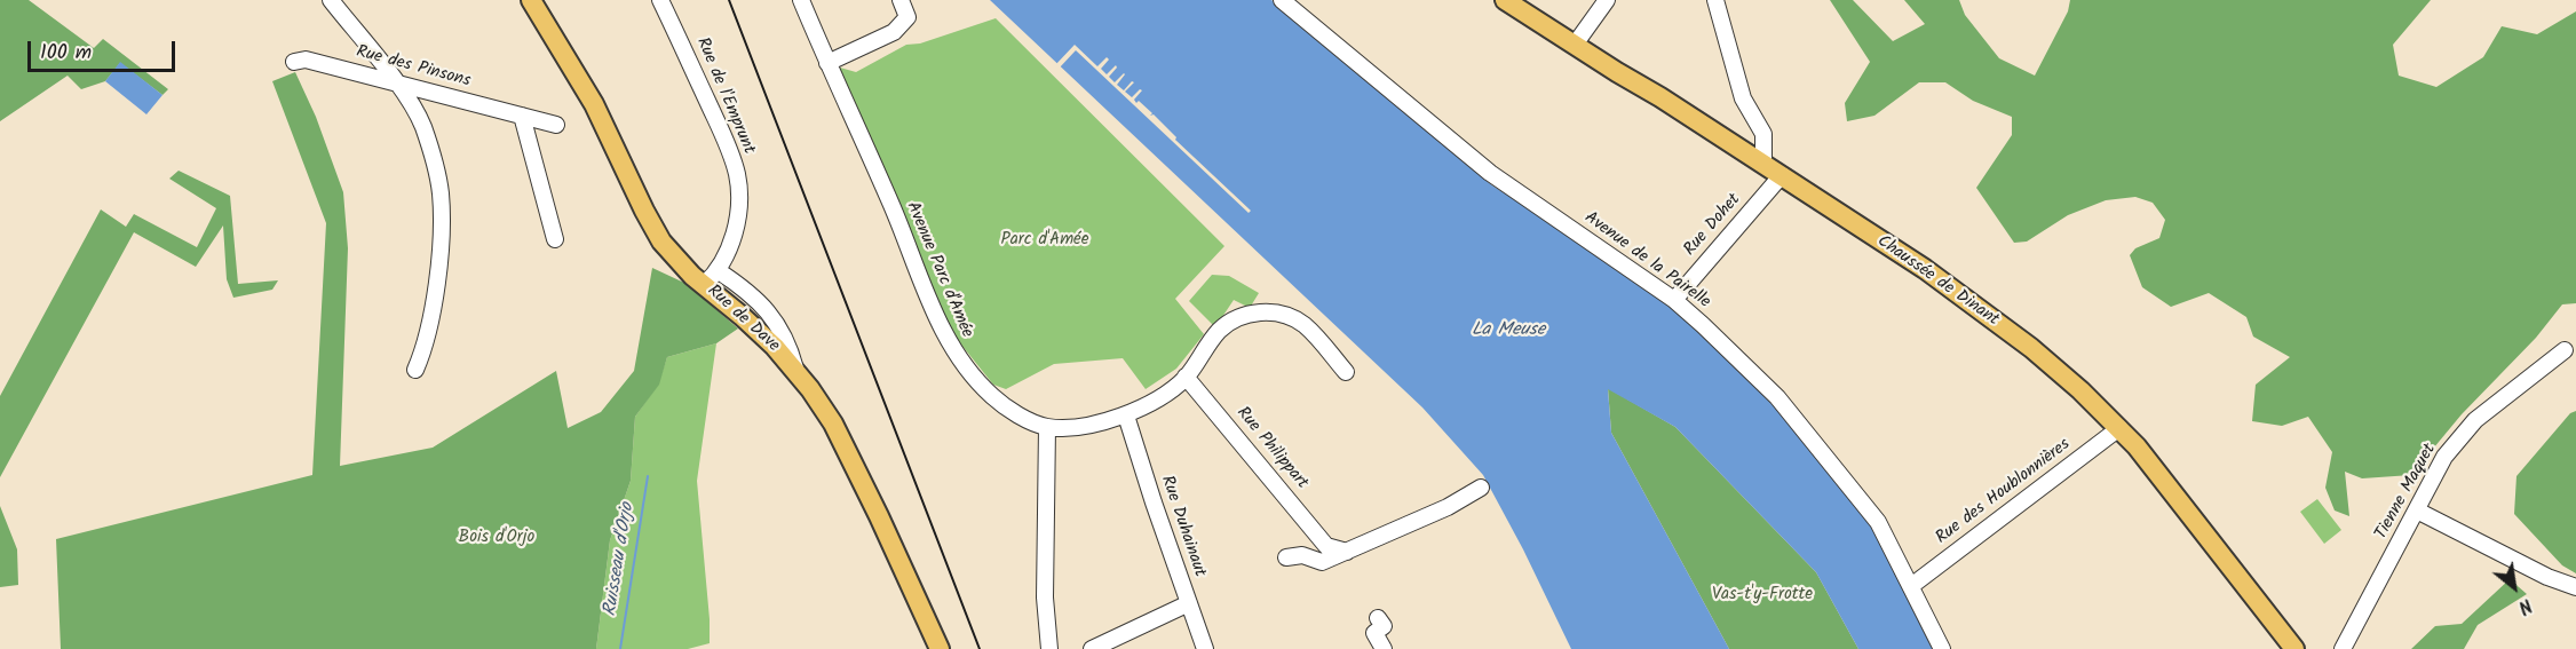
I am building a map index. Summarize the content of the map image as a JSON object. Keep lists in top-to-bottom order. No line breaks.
{"streets":{"main road":["Chaussée de Dinant","Rue de Dave"],"street":["Rue des Pinsons","Rue de l'Emprunt","Rue Dohet","Avenue de la Pairelle","Avenue Parc d'Amée","Rue Philippart","Rue des Houblonnières","Tienne Maquet","Rue Duhainaut"]},"crossings":[["Rue de l'Emprunt","Rue de Dave"],["Rue Dohet","Avenue de la Pairelle"],["Rue Dohet","Chaussée de Dinant"],["Avenue de la Pairelle","Rue des Houblonnières"],["Chaussée de Dinant","Rue des Houblonnières"]],"water":["La Meuse","Ruisseau d'Orjo"],"parks":["Parc d'Amée","Bois d'Orjo","Vas-t'y-Frotte"],"scale_bar":"100 m","north":"bottom right"}
